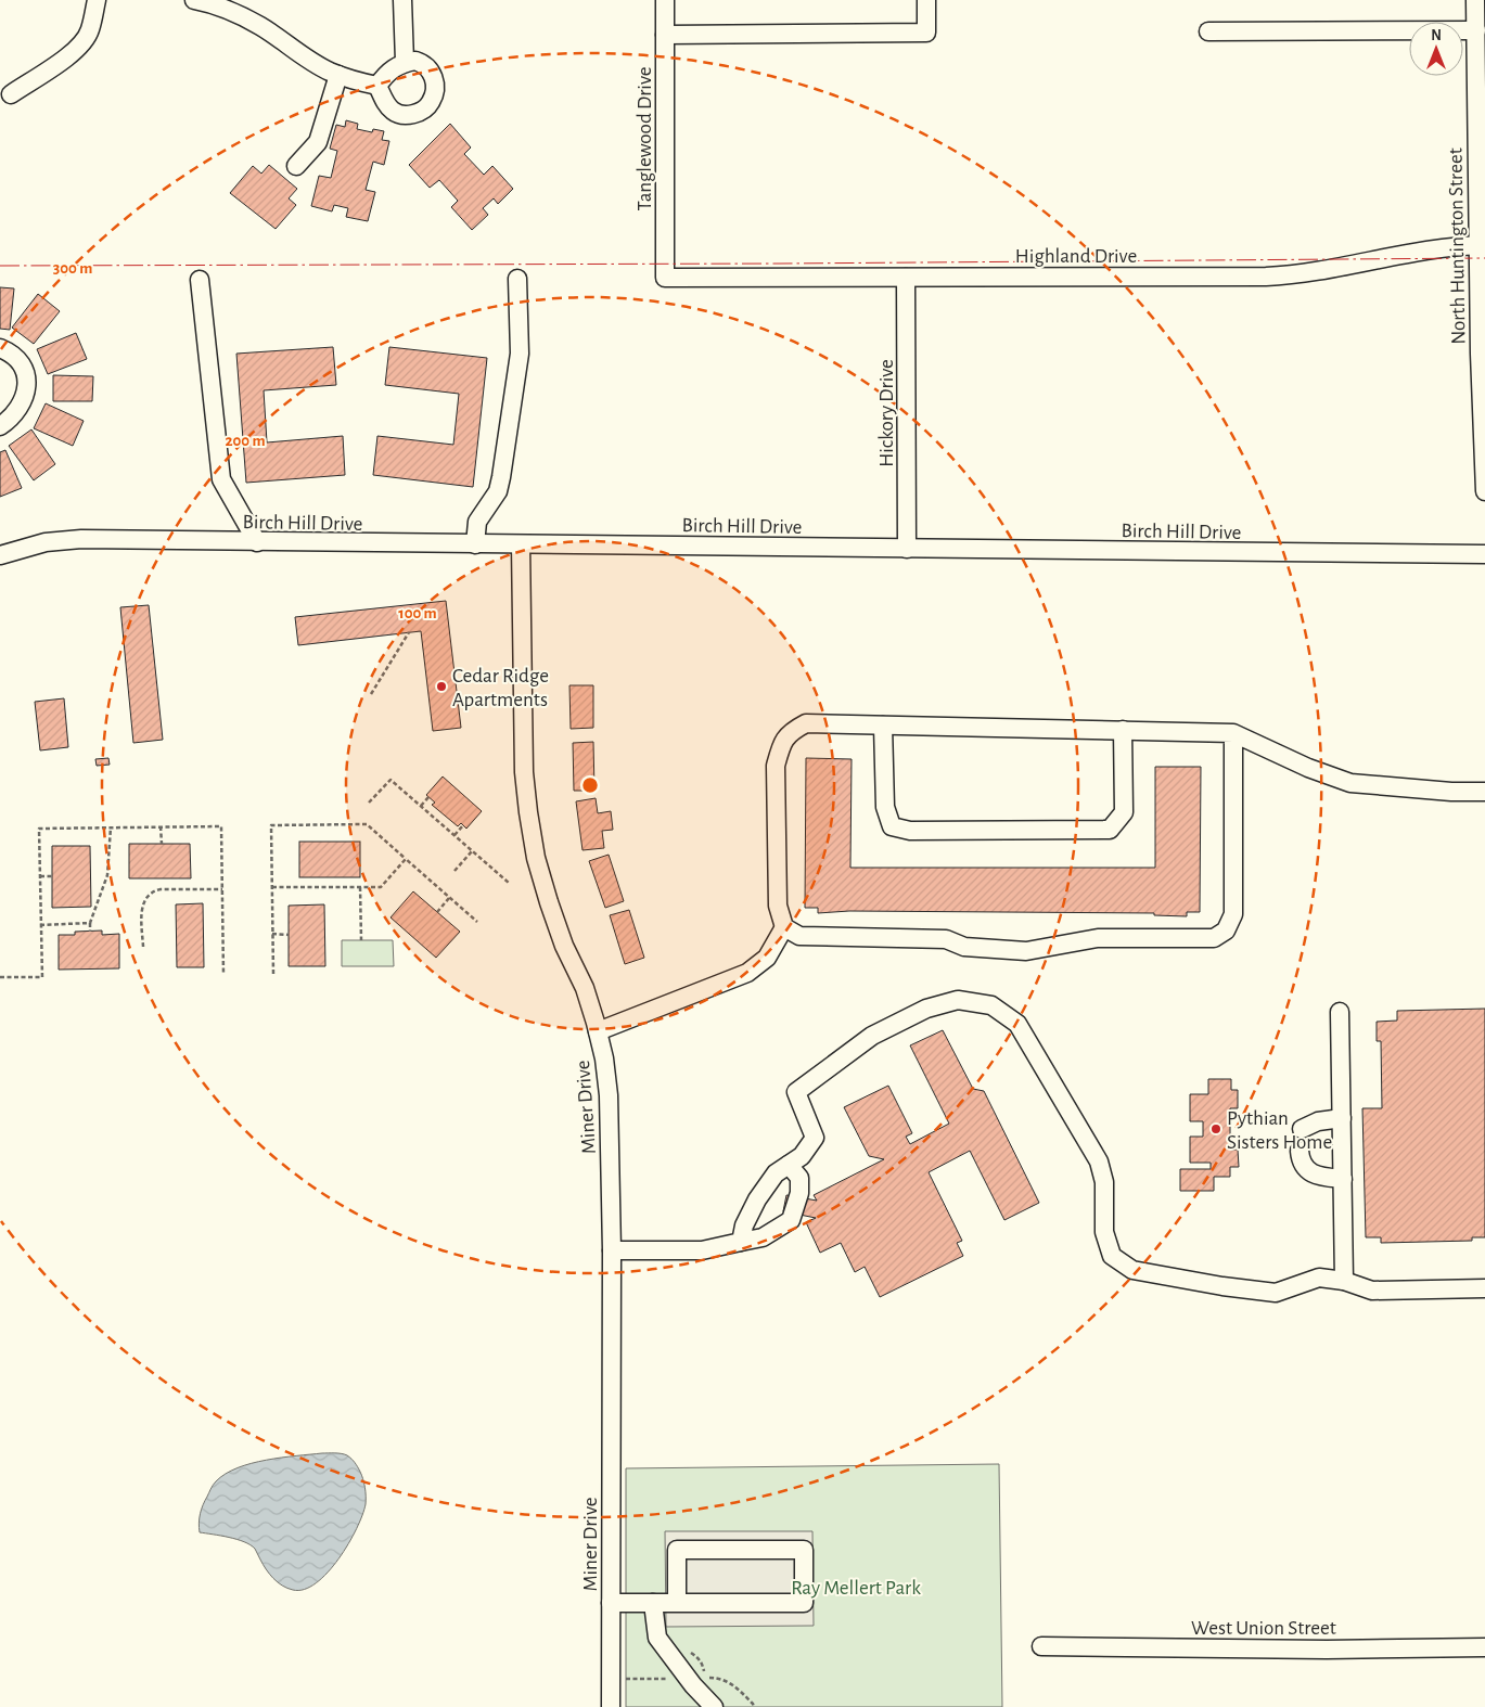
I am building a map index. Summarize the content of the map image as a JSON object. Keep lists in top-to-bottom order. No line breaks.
{"streets":{"street":["Tanglewood Drive","North Huntington Street","Highland Drive","Hickory Drive","Birch Hill Drive","Miner Drive","West Union Street"]},"crossings":[["Tanglewood Drive","Highland Drive"],["North Huntington Street","Highland Drive"],["Highland Drive","Hickory Drive"],["Hickory Drive","Birch Hill Drive"],["Birch Hill Drive","Miner Drive"]],"parks":["Ray Mellert Park"],"places":["Cedar Ridge Apartments","Pythian Sisters Home"],"north":"top","rings":["300 m","200 m","100 m"]}
